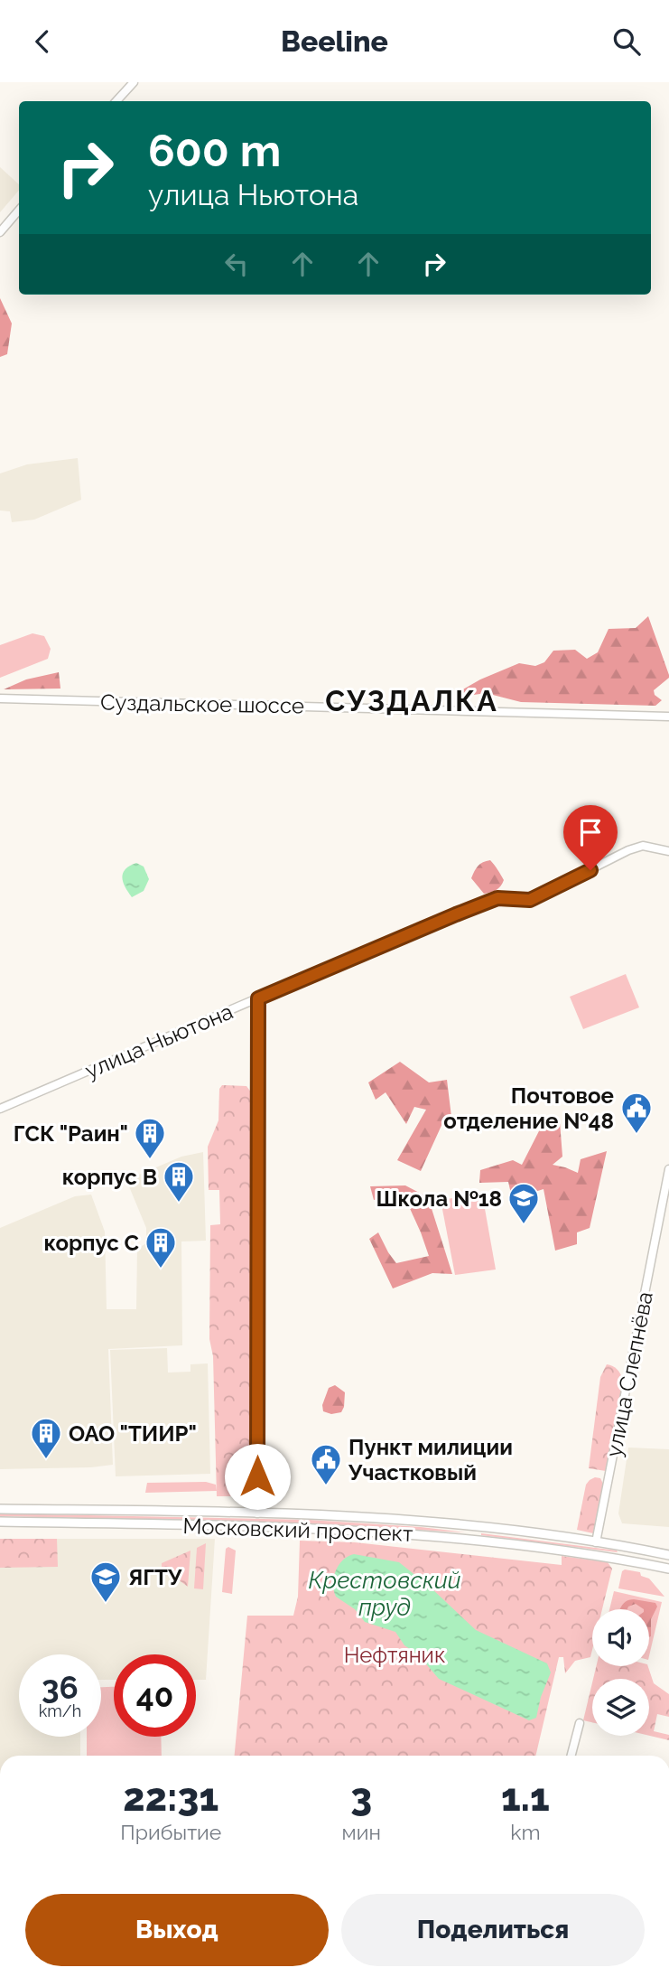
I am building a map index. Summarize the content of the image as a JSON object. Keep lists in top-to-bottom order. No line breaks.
{"streets":{"main road":["Московский проспект"],"street":["Суздальское шоссе","улица Ньютона","улица Слепнёва"]},"crossings":[["улица Слепнёва","Московский проспект"]],"districts":["СУЗДАЛКА"],"water":["Крестовский пруд"],"parks":["Нефтяник"],"places":{"public building":["Почтовое отделение №48","Пункт милиции Участковый"],"building":["ГСК \"Раин\"","корпус В","корпус С","ОАО \"ТИИР\""],"school or university":["Школа №18","ЯГТУ"]},"page":{"header":"Beeline","turn":["600 m","улица Ньютона"],"speed":"36 km/h","limit":"40","eta":["22:31","Прибытие","3","мин","1.1","km"],"buttons":["Выход","Поделиться"]}}
